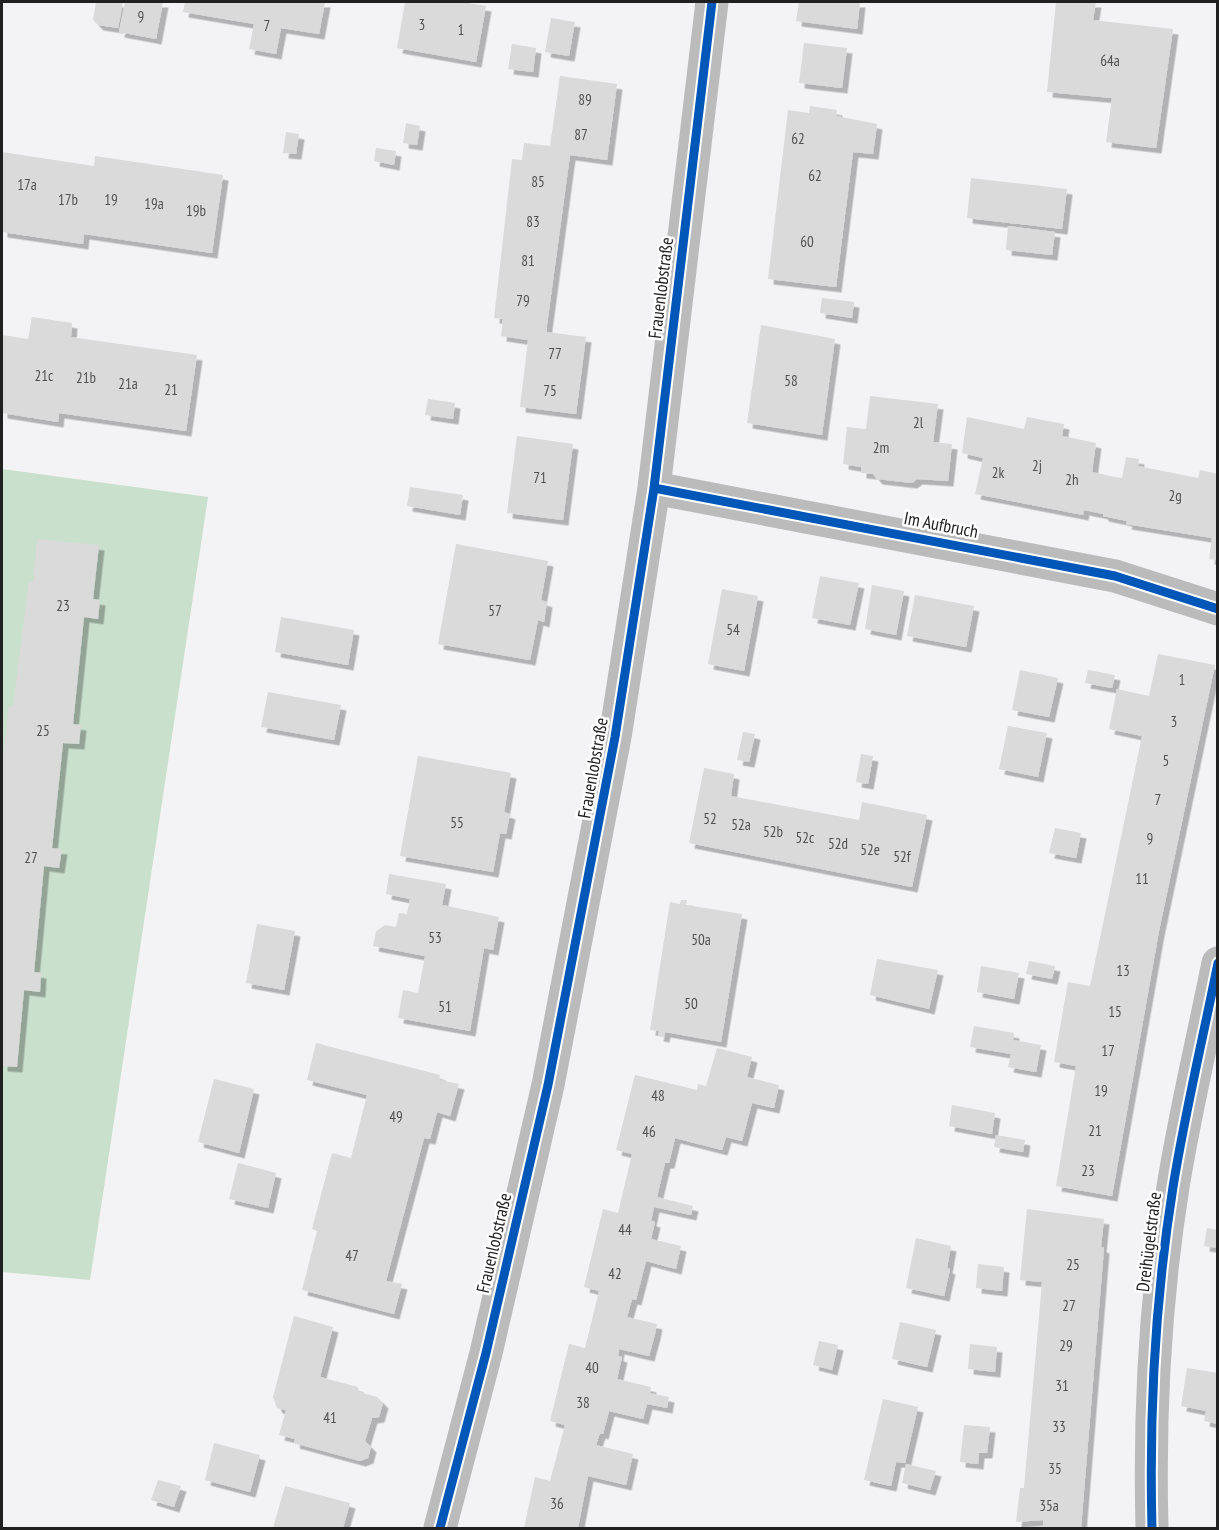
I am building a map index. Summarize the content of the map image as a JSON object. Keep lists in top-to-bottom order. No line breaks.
{"streets":{"street":["Frauenlobstraße","Im Aufbruch","Dreihügelstraße"]},"crossings":[["Frauenlobstraße","Im Aufbruch"]],"house_numbers":["9","3","7","1","64a","89","87","62","62","85","17a","17b","19","19a","19b","83","60","81","79","77","21c","21b","58","21a","21","75","2l","2m","2j","2k","71","2h","2g","23","57","54","1","3","25","5","7","52","55","52a","52b","52c","9","52d","52e","52f","27","11","53","50a","13","50","51","15","17","19","48","49","21","46","23","44","47","25","42","27","29","40","31","38","41","33","35","36","35a"]}
